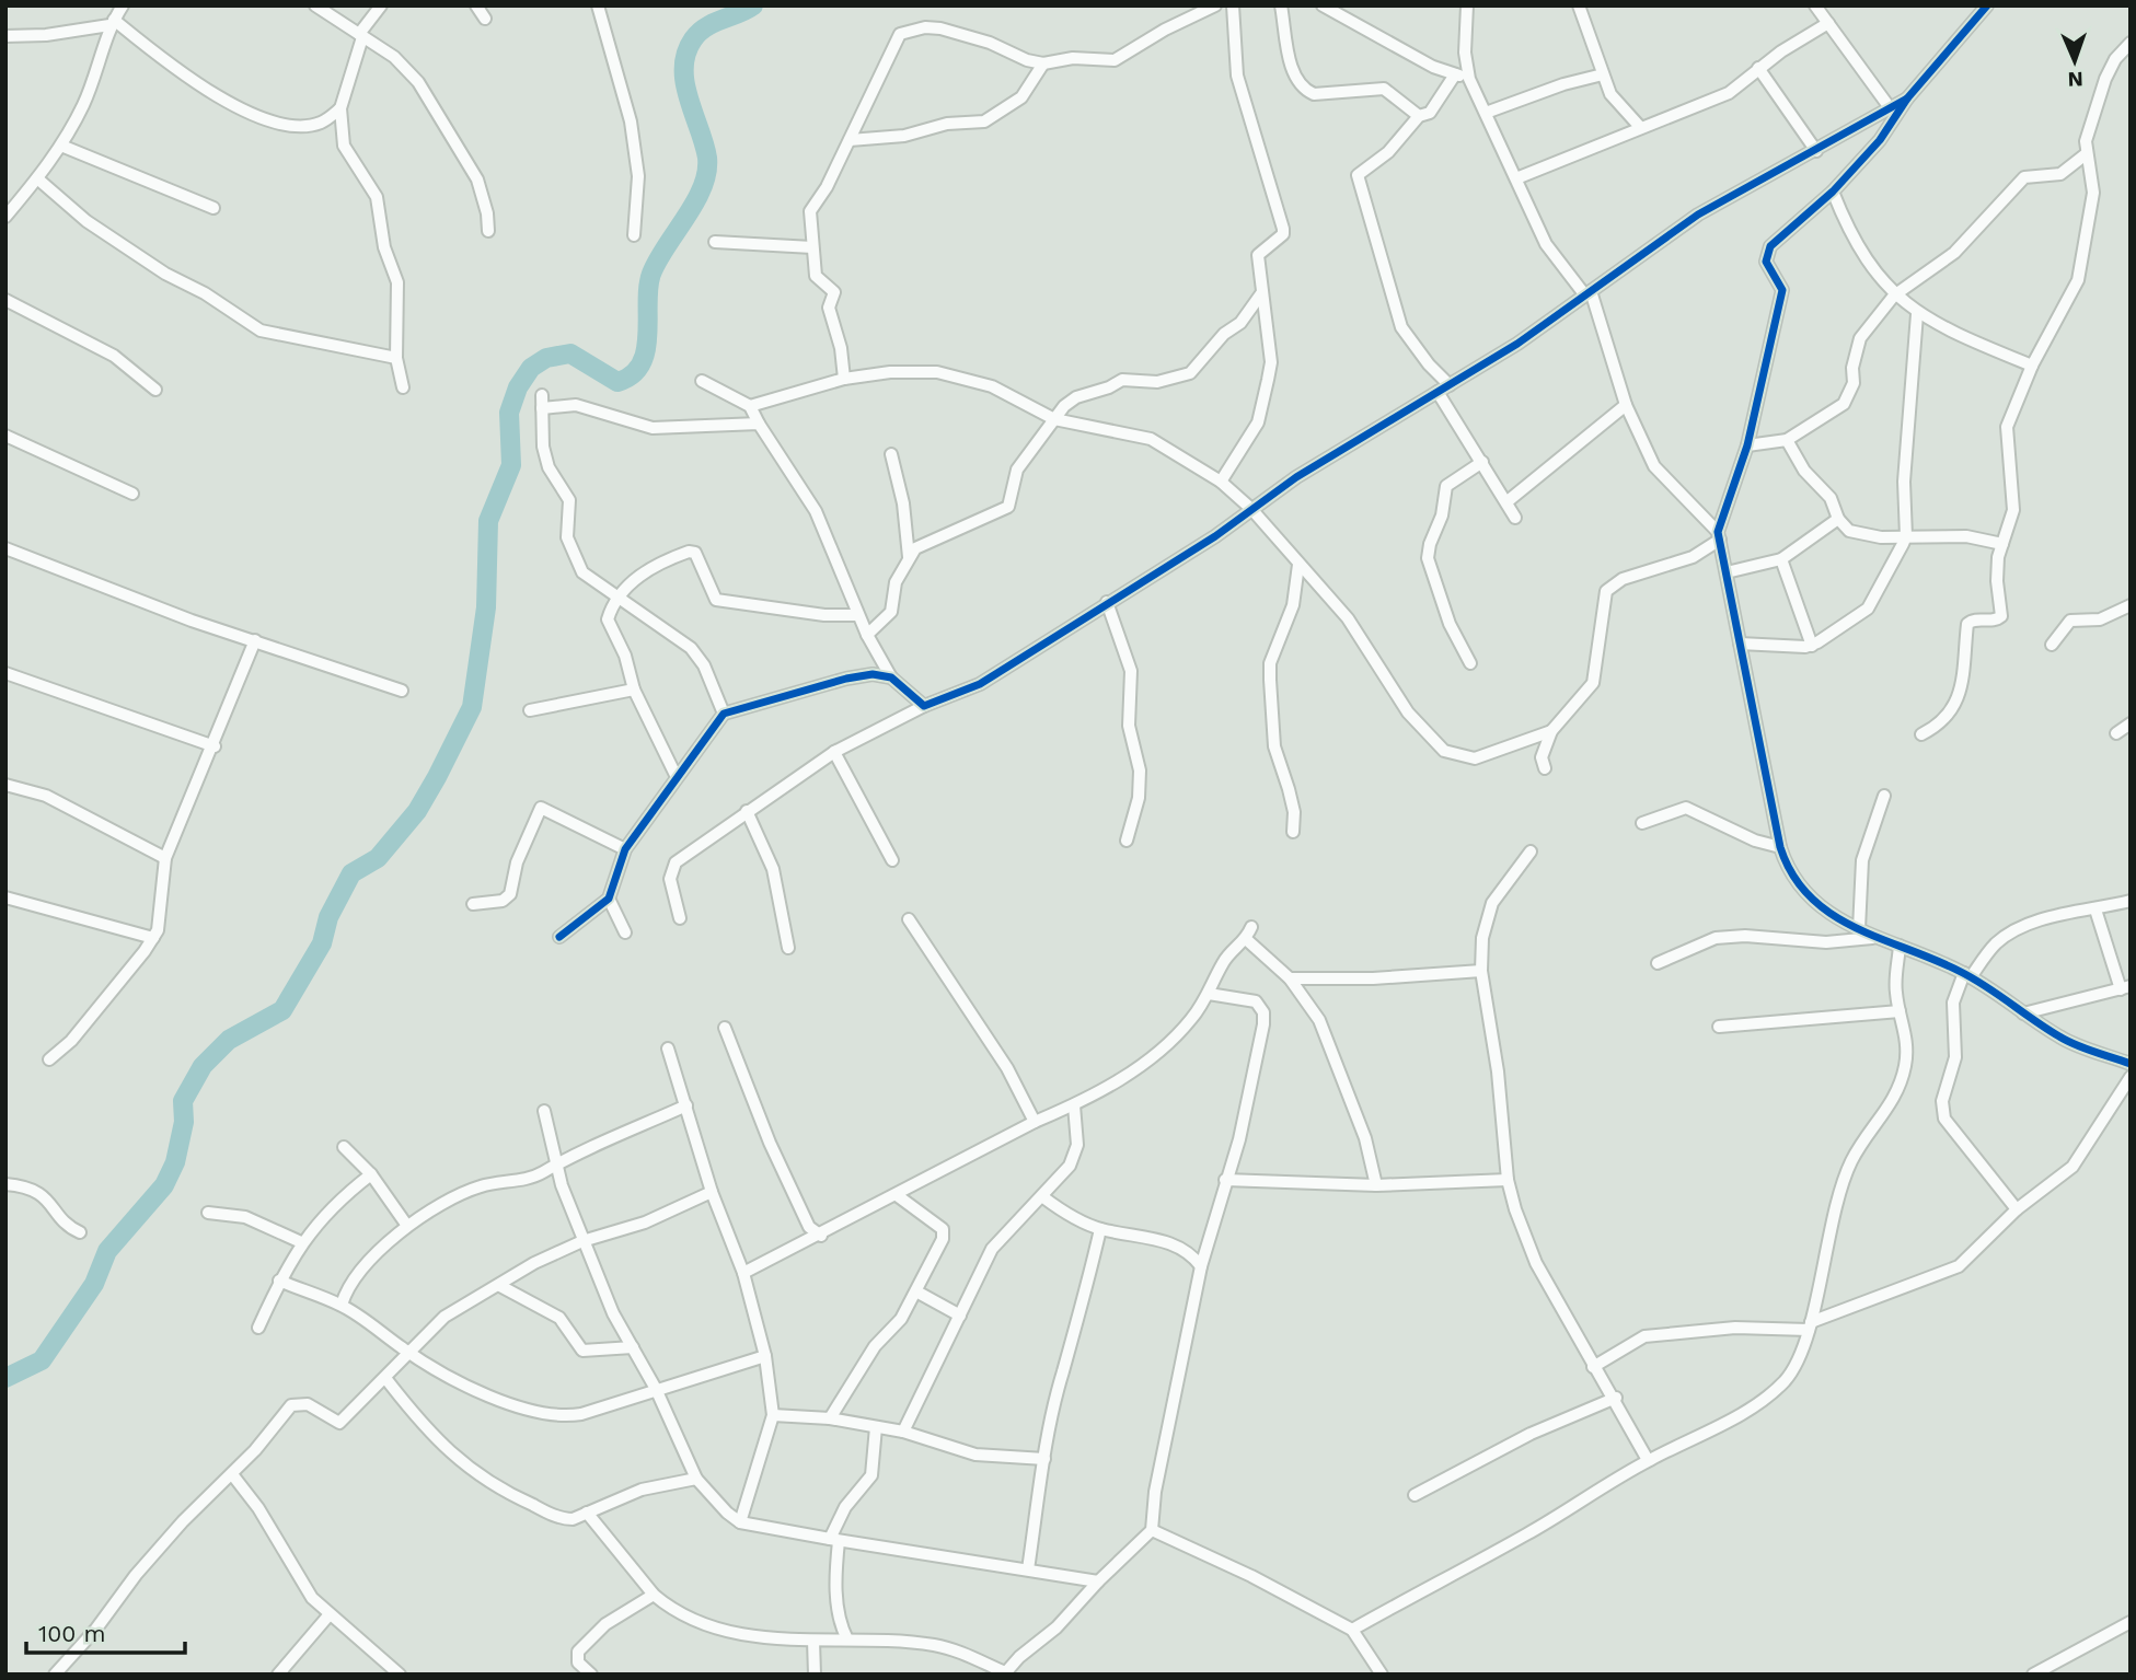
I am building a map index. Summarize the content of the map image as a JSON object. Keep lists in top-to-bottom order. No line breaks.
{"scale_bar":"100 m","north":"bottom"}
